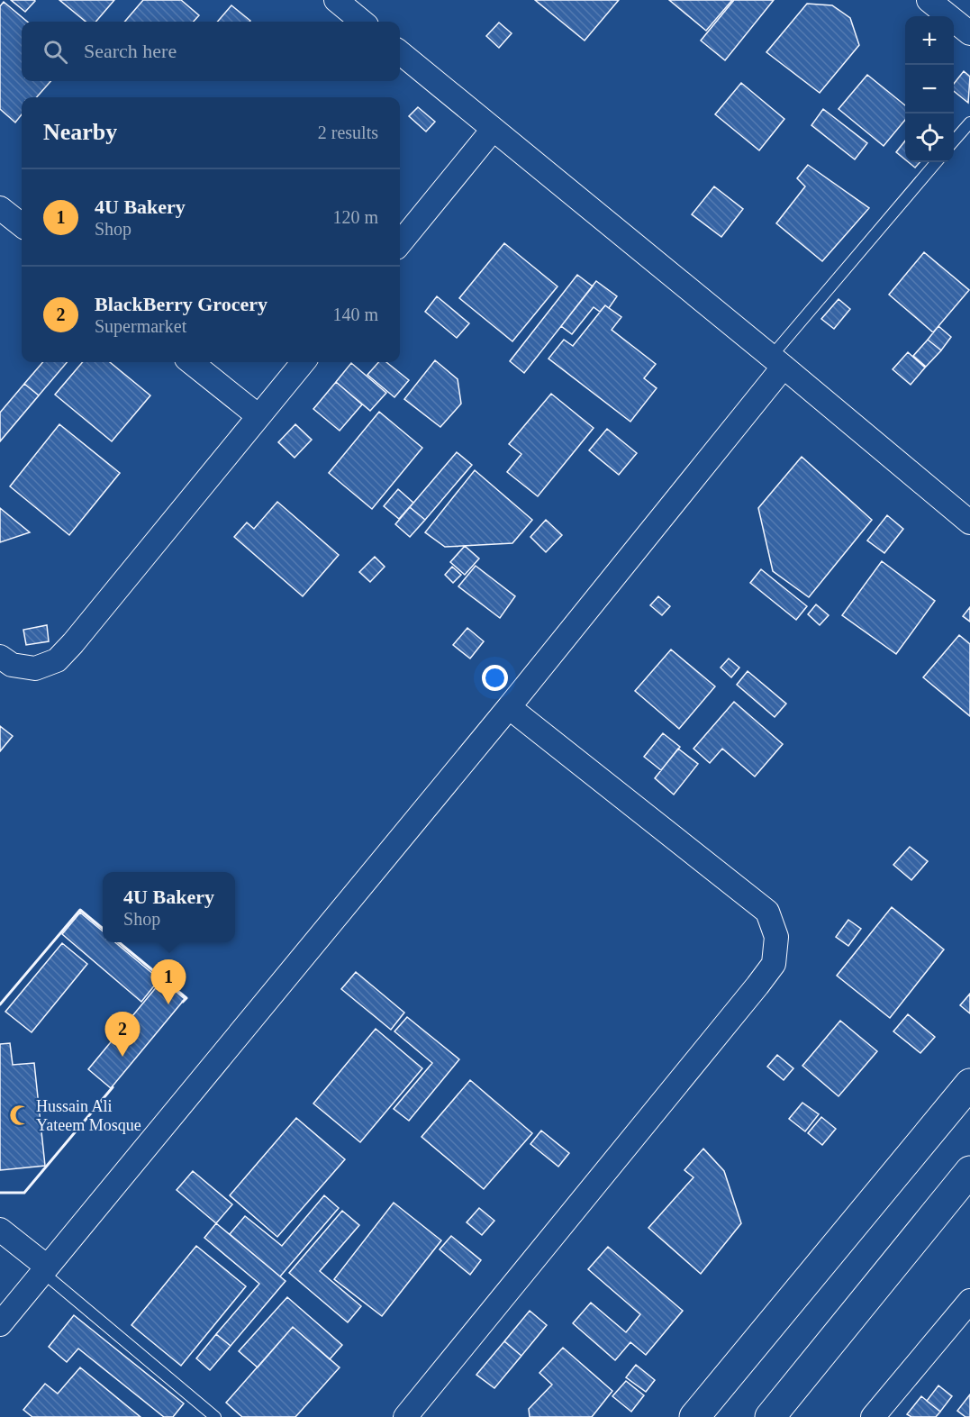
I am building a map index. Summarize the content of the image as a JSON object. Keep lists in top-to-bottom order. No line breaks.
{"places":{"mosque":["Hussain Ali Yateem Mosque"]},"page":{"map_buttons":["+","−"],"search":"Search here","heading":["Nearby","2 results"],"list":[{"mark":"1","name":"4U Bakery","note":"Shop","value":"120 m"},{"mark":"2","name":"BlackBerry Grocery","note":"Supermarket","value":"140 m"}],"popup":["4U Bakery","Shop"],"pins":["1","2"]}}
